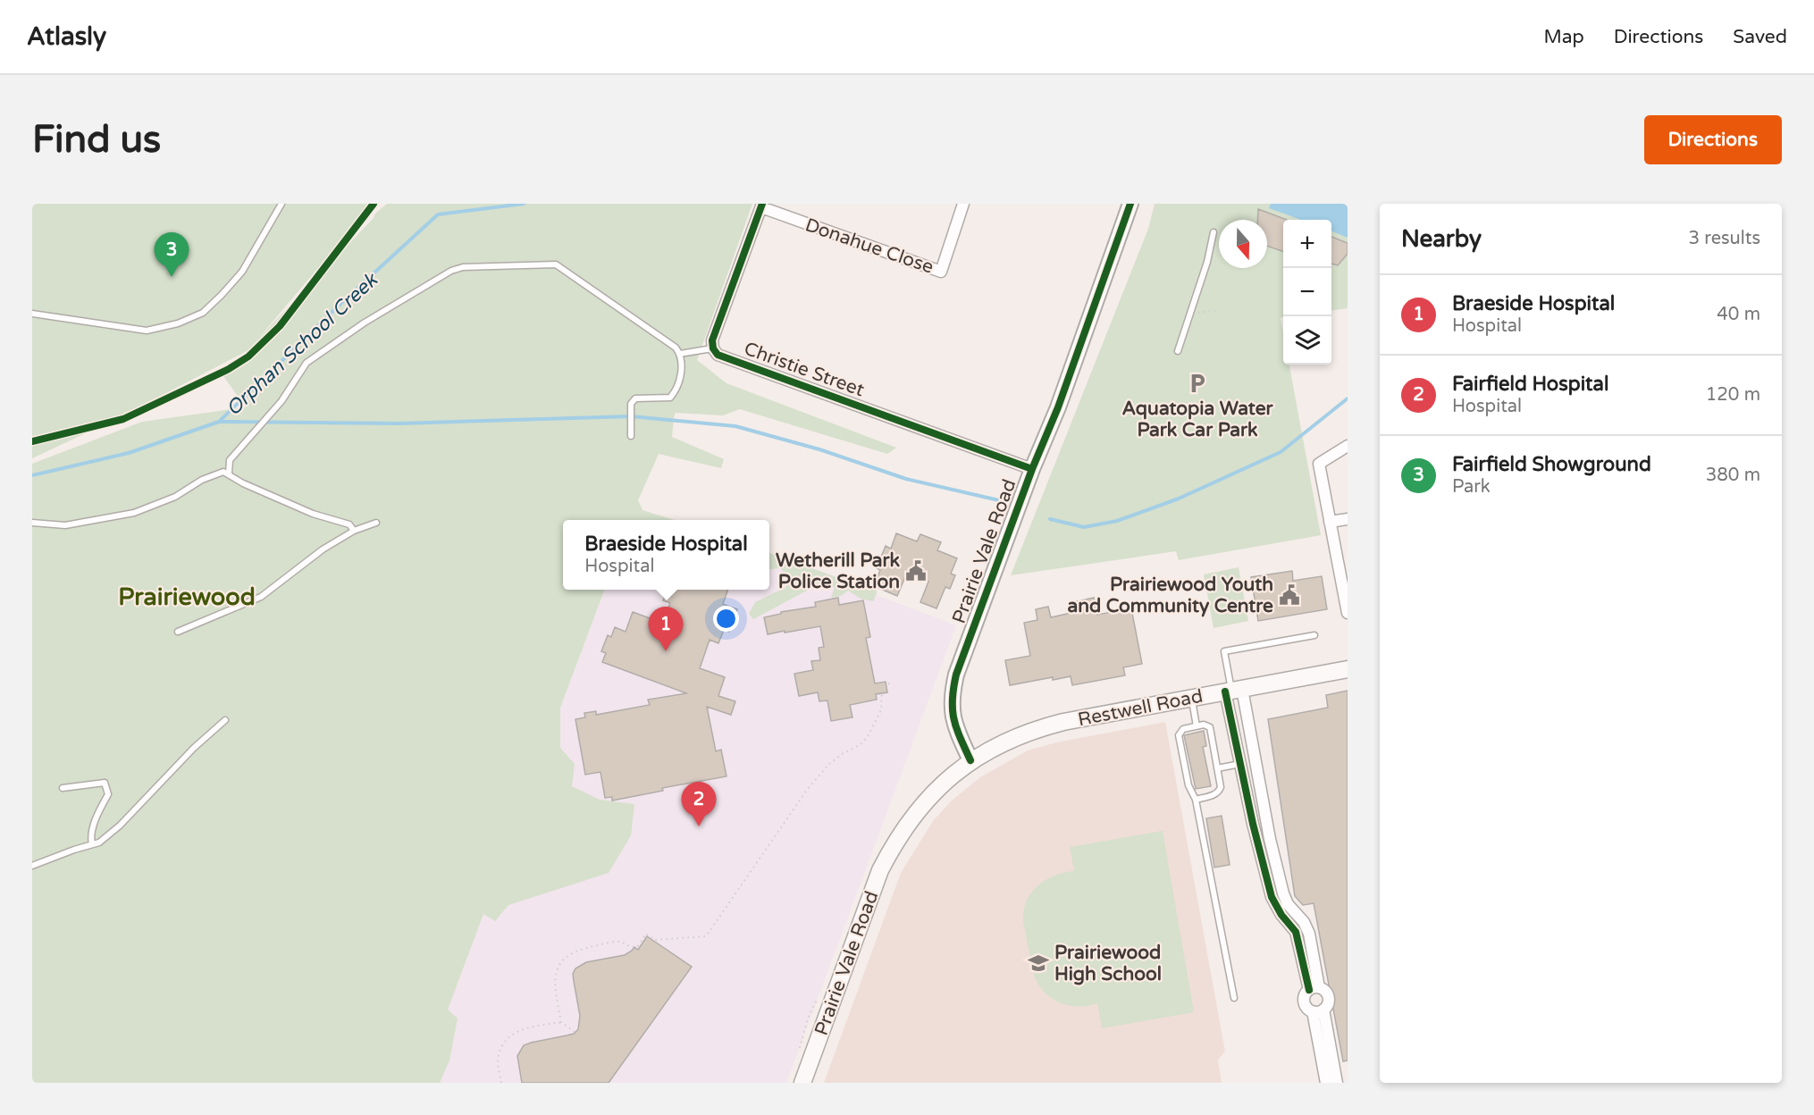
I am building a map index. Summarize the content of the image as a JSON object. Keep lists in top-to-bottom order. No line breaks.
{"streets":{"main road":["Prairie Vale Road","Restwell Road"],"street":["Donahue Close","Christie Street"]},"crossings":[["Christie Street","Prairie Vale Road"],["Prairie Vale Road","Restwell Road"]],"districts":["Prairiewood"],"water":["Orphan School Creek"],"places":{"parking":["Aquatopia Water Park Car Park"],"public building":["Wetherill Park Police Station","Prairiewood Youth and Community Centre"],"school or university":["Prairiewood High School"]},"north":"bottom","page":{"header":"Atlasly","nav":["Map","Directions","Saved"],"buttons":"Directions","title":"Find us","heading":["Nearby","3 results"],"map_buttons":["+","−"],"pins":["3","1","2"],"list":[{"mark":"1","name":"Braeside Hospital","note":"Hospital","value":"40 m"},{"mark":"2","name":"Fairfield Hospital","note":"Hospital","value":"120 m"},{"mark":"3","name":"Fairfield Showground","note":"Park","value":"380 m"}],"popup":["Braeside Hospital","Hospital"]}}
